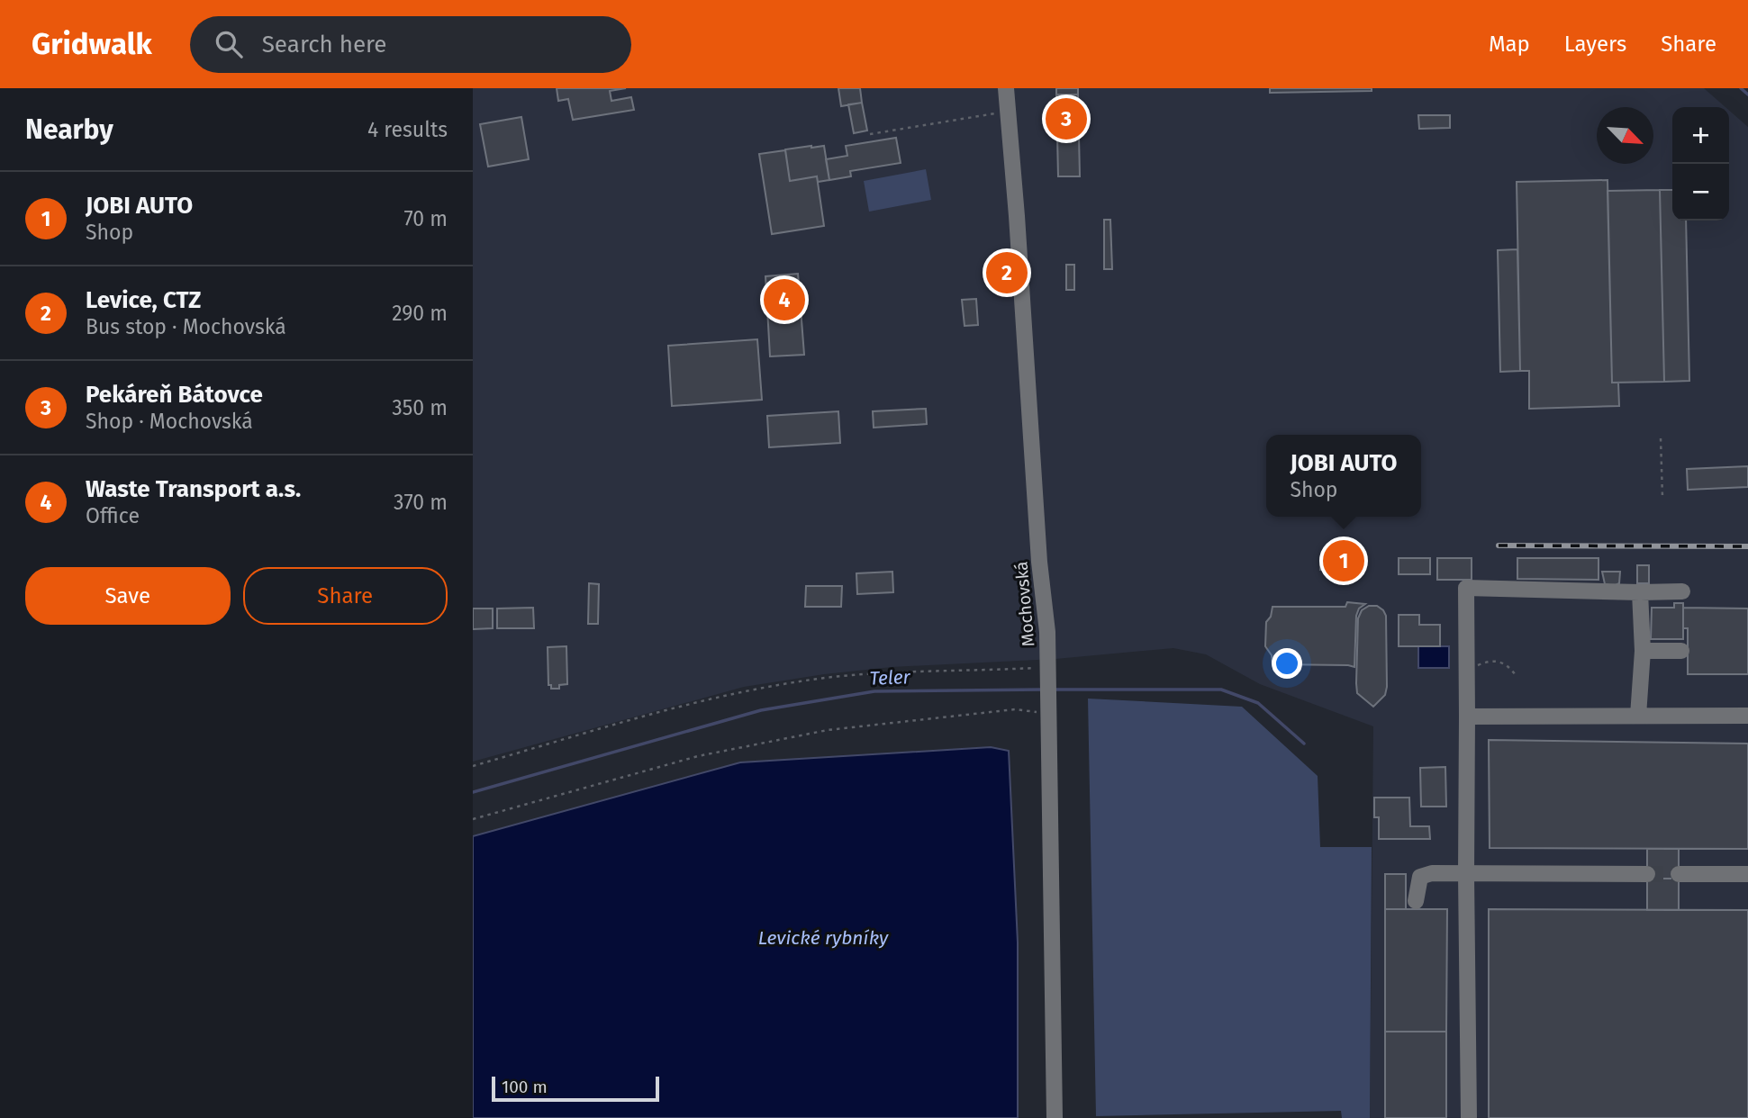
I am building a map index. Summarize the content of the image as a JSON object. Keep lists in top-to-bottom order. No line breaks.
{"streets":{"street":["Mochovská"]},"water":["Teler","Levické rybníky"],"scale_bar":"100 m","north":"bottom right","page":{"header":"Gridwalk","search":"Search here","nav":["Map","Layers","Share"],"heading":["Nearby","4 results"],"pins":["3","2","4","1"],"map_buttons":["+","−"],"list":[{"mark":"1","name":"JOBI AUTO","note":"Shop","value":"70 m"},{"mark":"2","name":"Levice, CTZ","note":"Bus stop · Mochovská","value":"290 m"},{"mark":"3","name":"Pekáreň Bátovce","note":"Shop · Mochovská","value":"350 m"},{"mark":"4","name":"Waste Transport a.s.","note":"Office","value":"370 m"}],"popup":["JOBI AUTO","Shop"],"buttons":["Save","Share"],"scale":"100 m"}}
